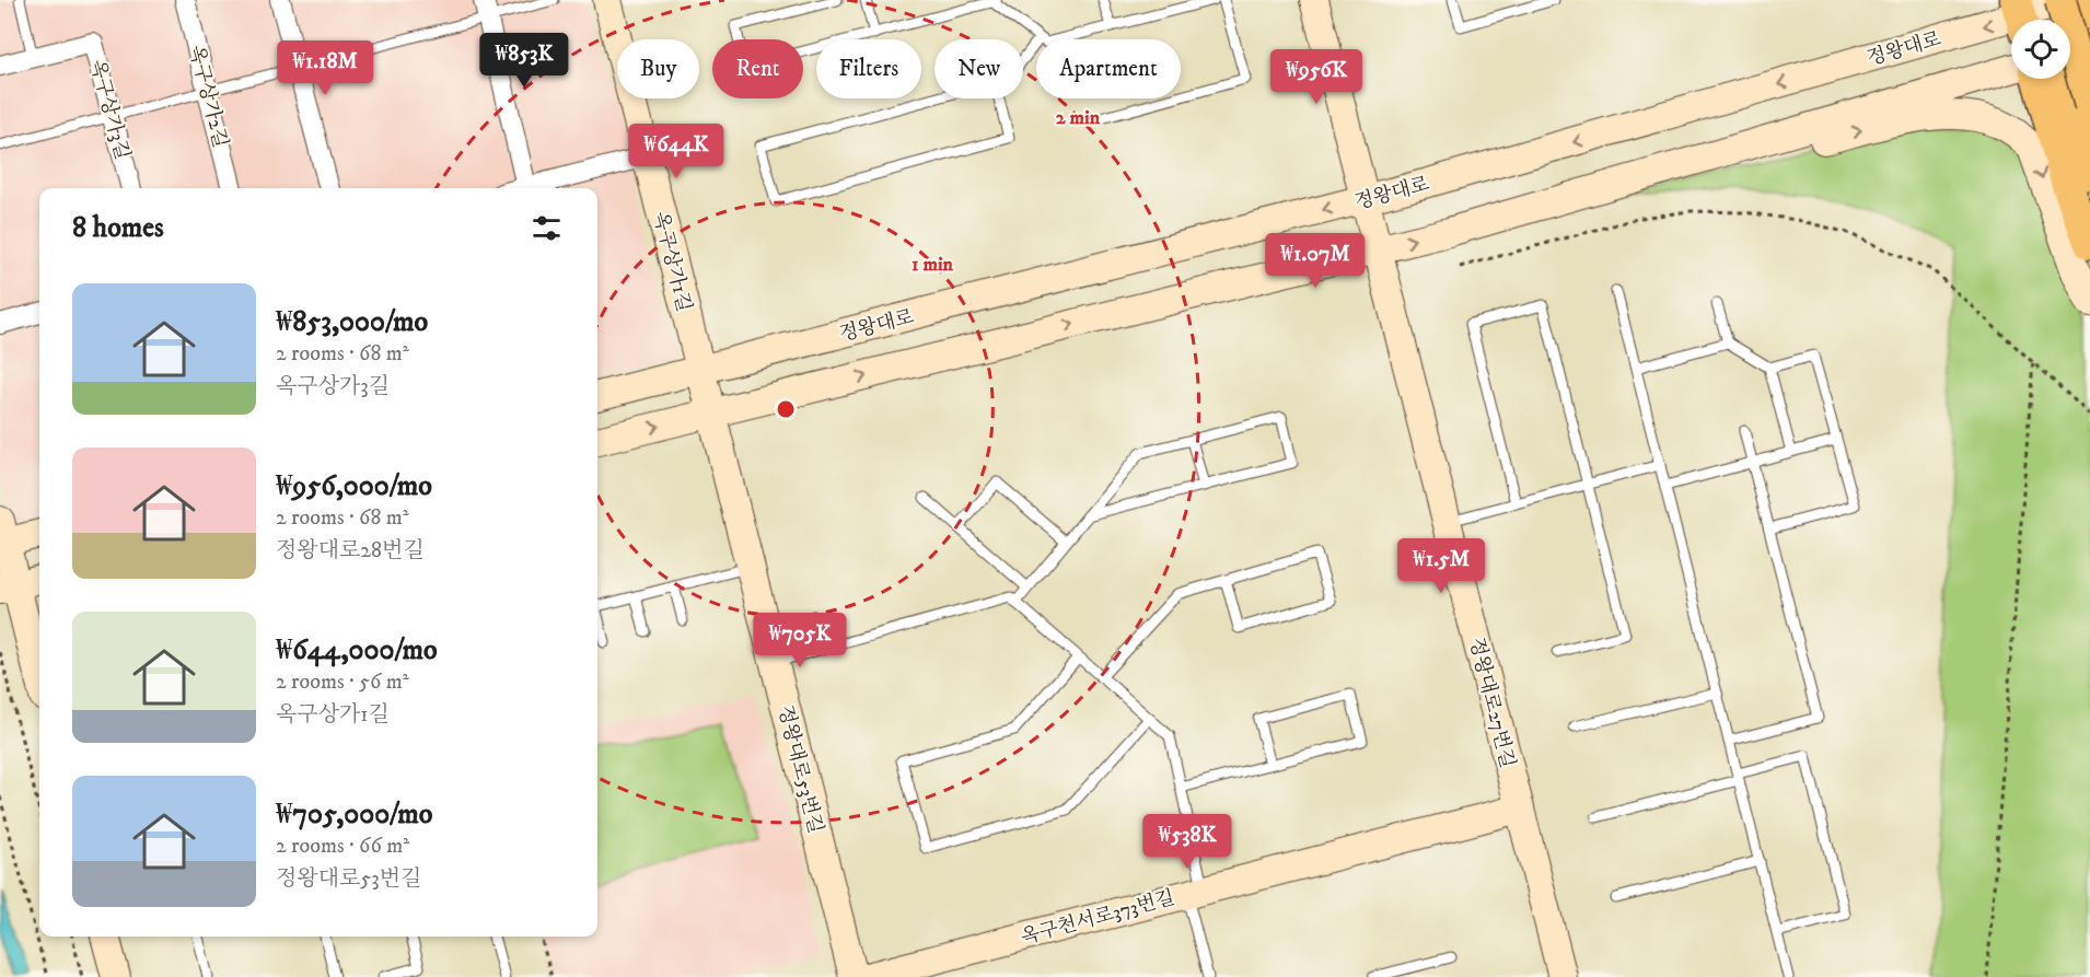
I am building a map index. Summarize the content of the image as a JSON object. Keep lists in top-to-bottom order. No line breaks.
{"streets":{"street":["정왕대로","옥구상가2길","옥구상가3길","옥구상가1길","정왕대로27번길","정왕대로53번길","옥구천서로373번길"]},"crossings":[["정왕대로","옥구상가1길"],["정왕대로","정왕대로27번길"],["정왕대로","정왕대로53번길"],["옥구상가1길","정왕대로53번길"],["정왕대로27번길","옥구천서로373번길"]],"page":{"price":["₩853K","₩1.18M","₩956K","₩644K","₩1.07M","₩1.5M","₩705K","₩538K"],"chip":["Buy","Rent","Filters","New","Apartment"],"heading":"8 homes","list":[{"name":"₩853,000/mo","note":"2 rooms · 68 m² · 옥구상가3길"},{"name":"₩956,000/mo","note":"2 rooms · 68 m² · 정왕대로28번길"},{"name":"₩644,000/mo","note":"2 rooms · 56 m² · 옥구상가1길"},{"name":"₩705,000/mo","note":"2 rooms · 66 m² · 정왕대로53번길"}]},"rings":["2 min","1 min"]}
